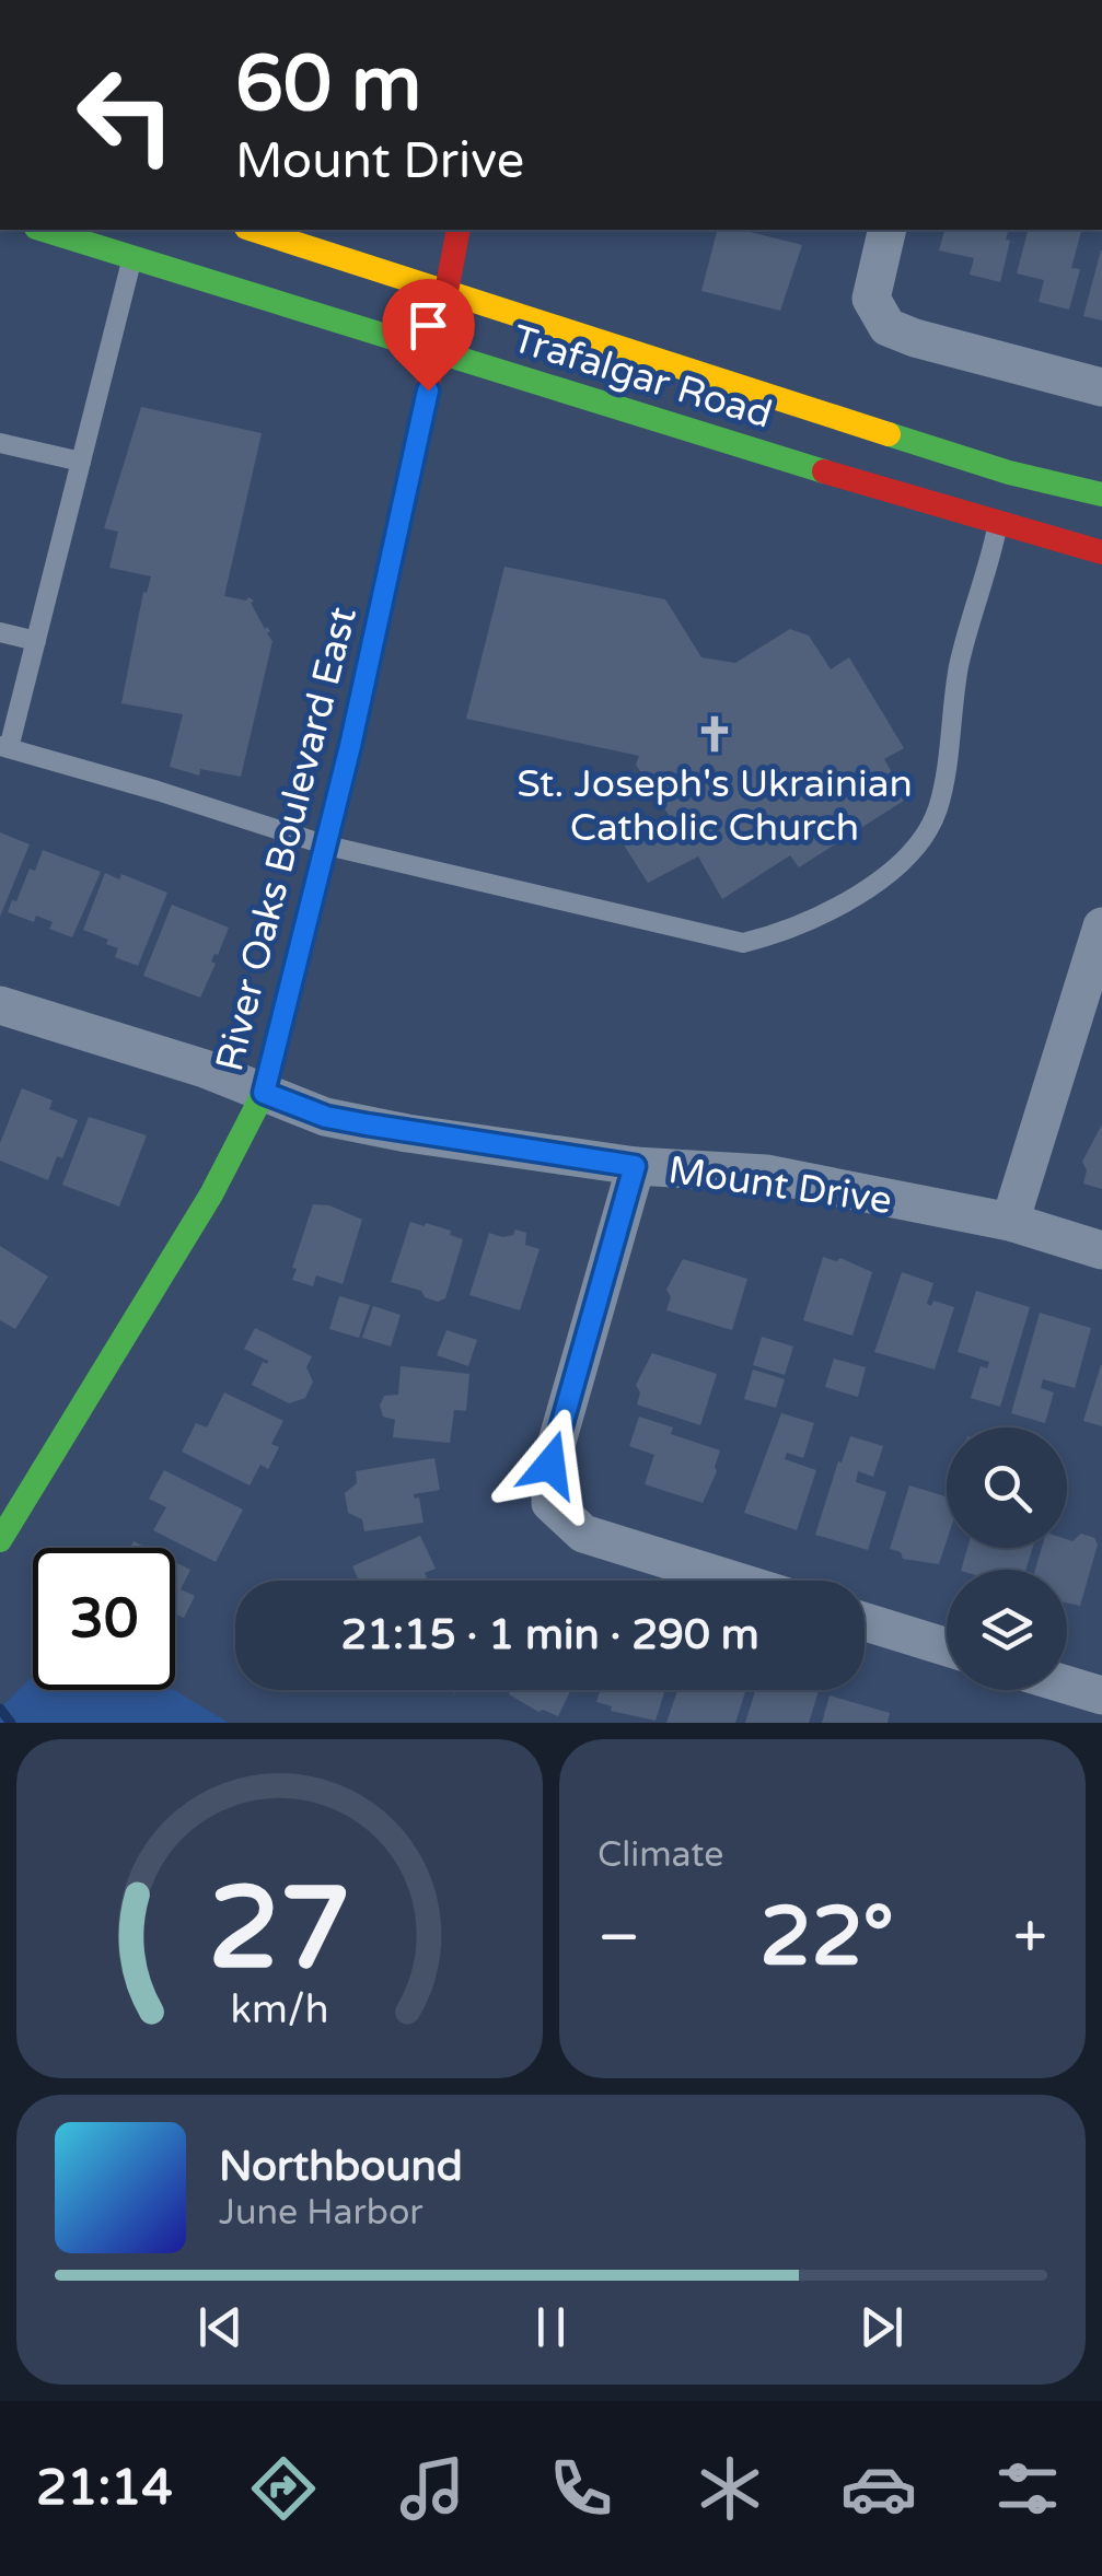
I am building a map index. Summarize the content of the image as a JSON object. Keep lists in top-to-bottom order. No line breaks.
{"streets":{"main road":["Trafalgar Road","River Oaks Boulevard East"],"street":["Mount Drive"]},"crossings":[["Trafalgar Road","River Oaks Boulevard East"],["River Oaks Boulevard East","Mount Drive"]],"places":{"church":["St. Joseph's Ukrainian Catholic Church"]},"page":{"turn":["60 m","Mount Drive"],"limit":"30","trip":"21:15 · 1 min · 290 m","tile":"Climate","heat":["−","22°","+"],"song":["Northbound","June Harbor"],"tabs":"21:14","gauge":["27","km/h"]}}
